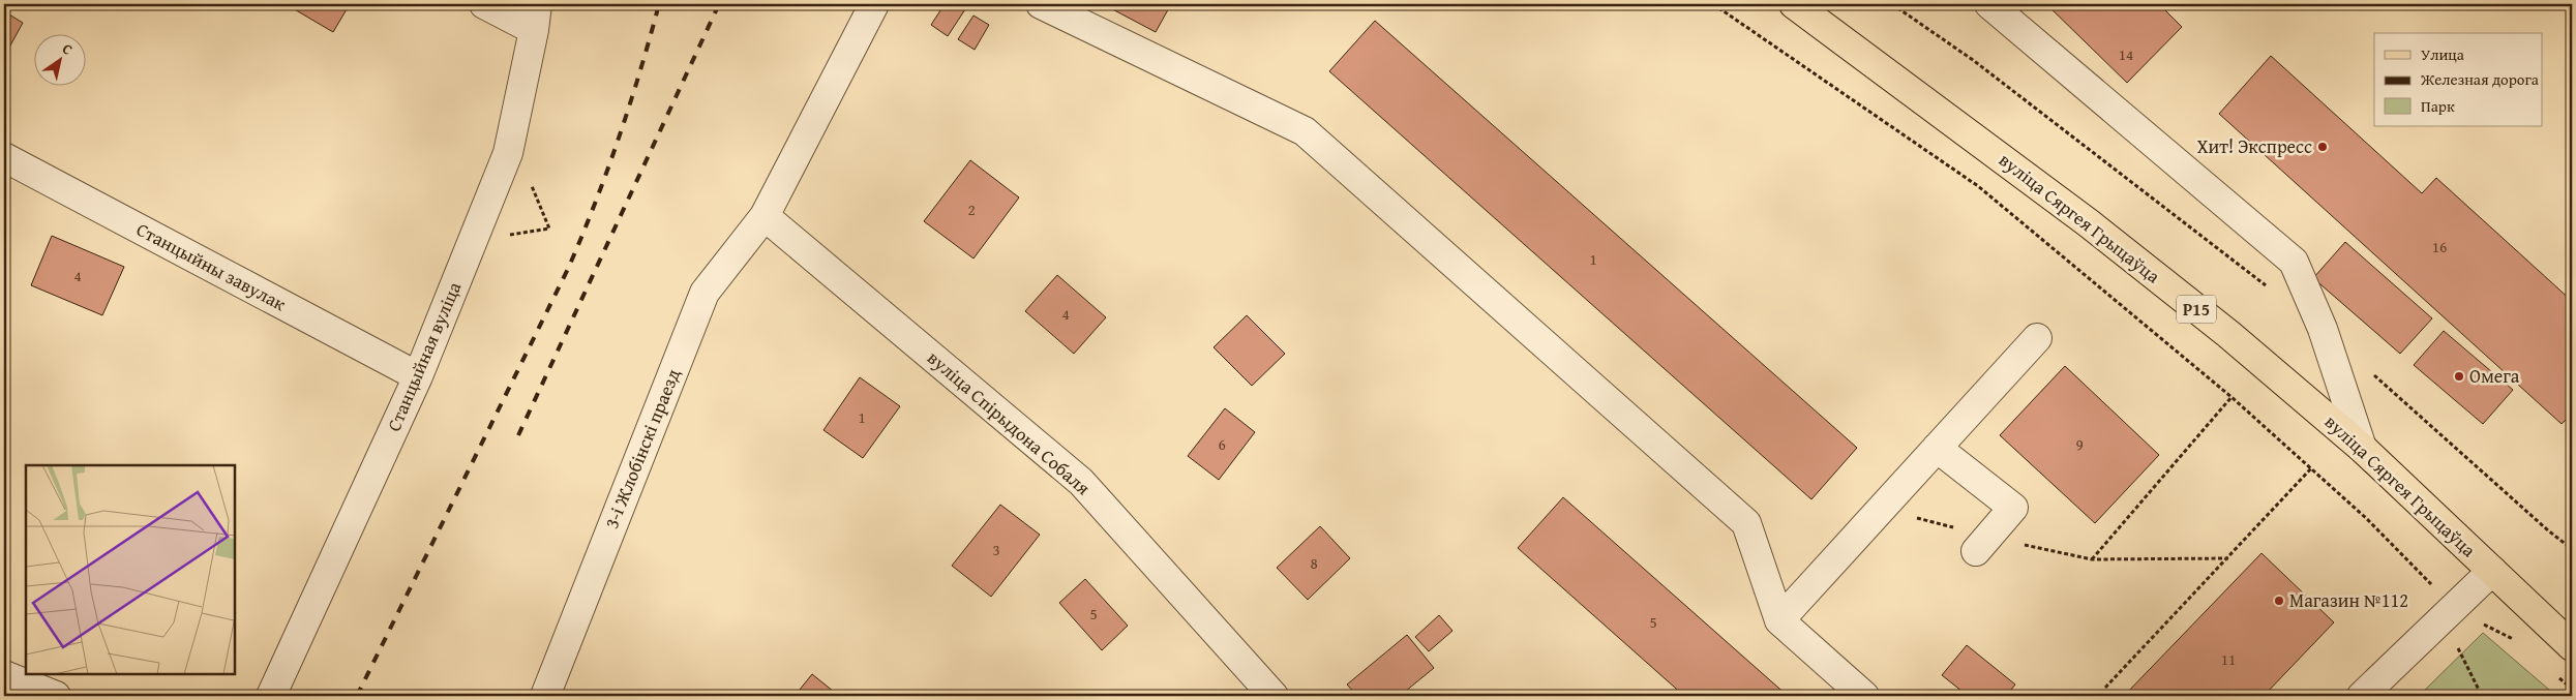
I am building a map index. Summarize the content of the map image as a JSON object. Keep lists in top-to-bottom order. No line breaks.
{"streets":{"main road":["вуліца Сяргея Грыцаўца","Р15"],"street":["Станцыйны завулак","Станцыйная вуліца","вуліца Спірыдона Собаля","3-і Жлобінскі праезд"]},"crossings":[["Станцыйны завулак","Станцыйная вуліца"],["вуліца Спірыдона Собаля","3-і Жлобінскі праезд"]],"places":["Хит! Экспресс","Омега","Магазин №112"],"house_numbers":["14","2","16","1","4","4","1","6","9","3","8","5","5","11"],"legend":["Улица","Железная дорога","Парк"],"north":"top right"}
